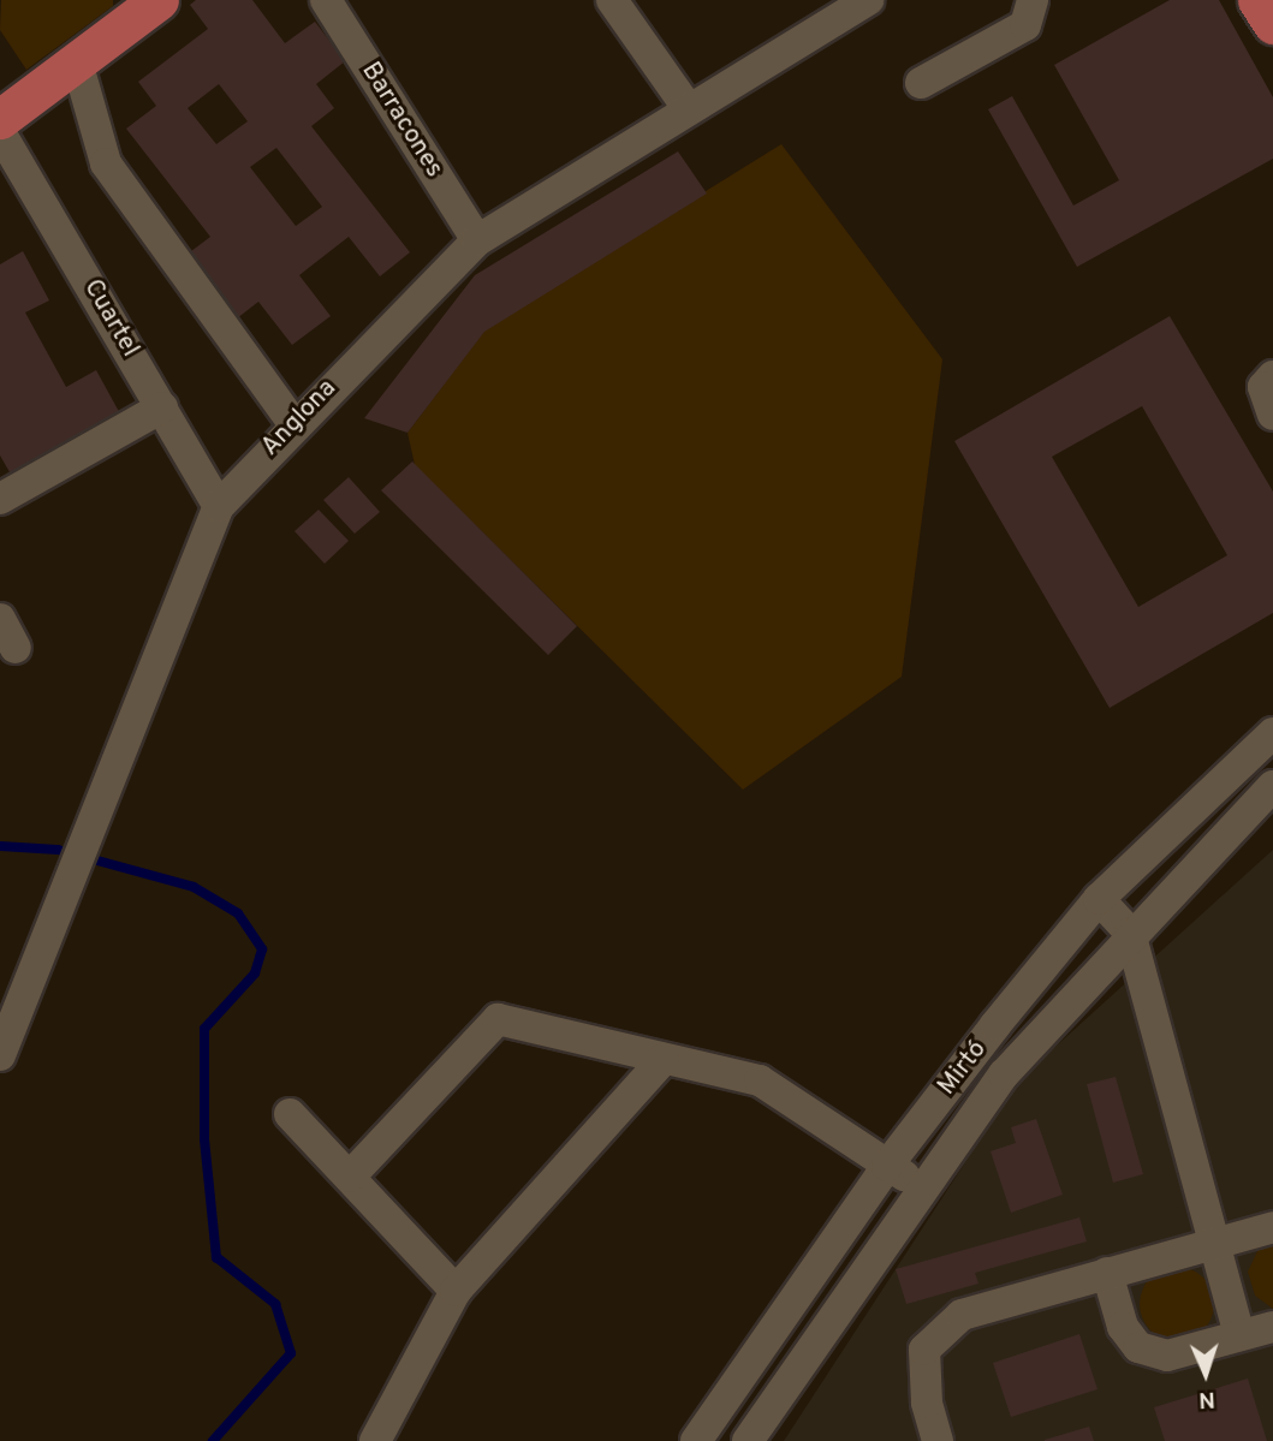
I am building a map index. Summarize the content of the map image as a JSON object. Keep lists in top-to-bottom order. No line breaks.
{"streets":{"street":["Barracones","Cuartel","Anglona","Mirtó"]},"crossings":[["Barracones","Anglona"],["Cuartel","Anglona"]],"north":"bottom"}
